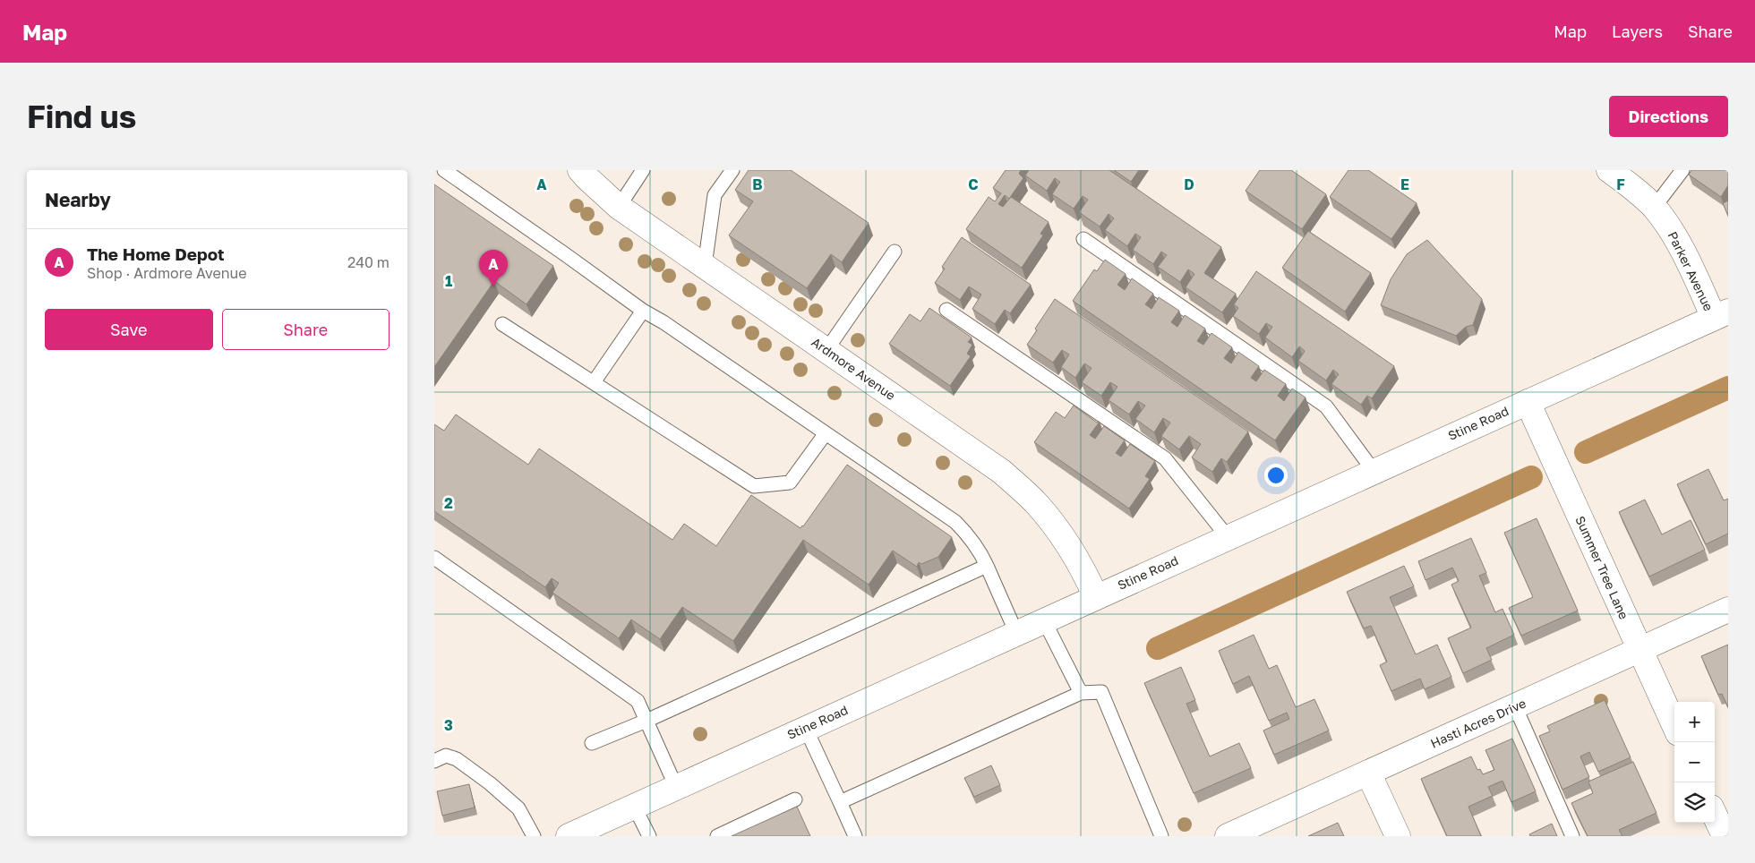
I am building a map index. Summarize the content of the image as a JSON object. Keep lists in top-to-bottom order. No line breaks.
{"streets":{"street":["Parker Avenue","Ardmore Avenue","Stine Road","Summer Tree Lane","Hasti Acres Drive"]},"crossings":[["Parker Avenue","Stine Road"],["Ardmore Avenue","Stine Road"],["Stine Road","Summer Tree Lane"],["Summer Tree Lane","Hasti Acres Drive"]],"page":{"header":"Map","nav":["Map","Layers","Share"],"buttons":["Directions",["Save","Share"]],"title":"Find us","heading":"Nearby","list":[{"mark":"A","name":"The Home Depot","note":"Shop · Ardmore Avenue","value":"240 m"}],"pins":"A","map_buttons":["+","−"]},"grid":{"columns":["A","B","C","D","E","F"],"rows":["1","2","3"]}}
